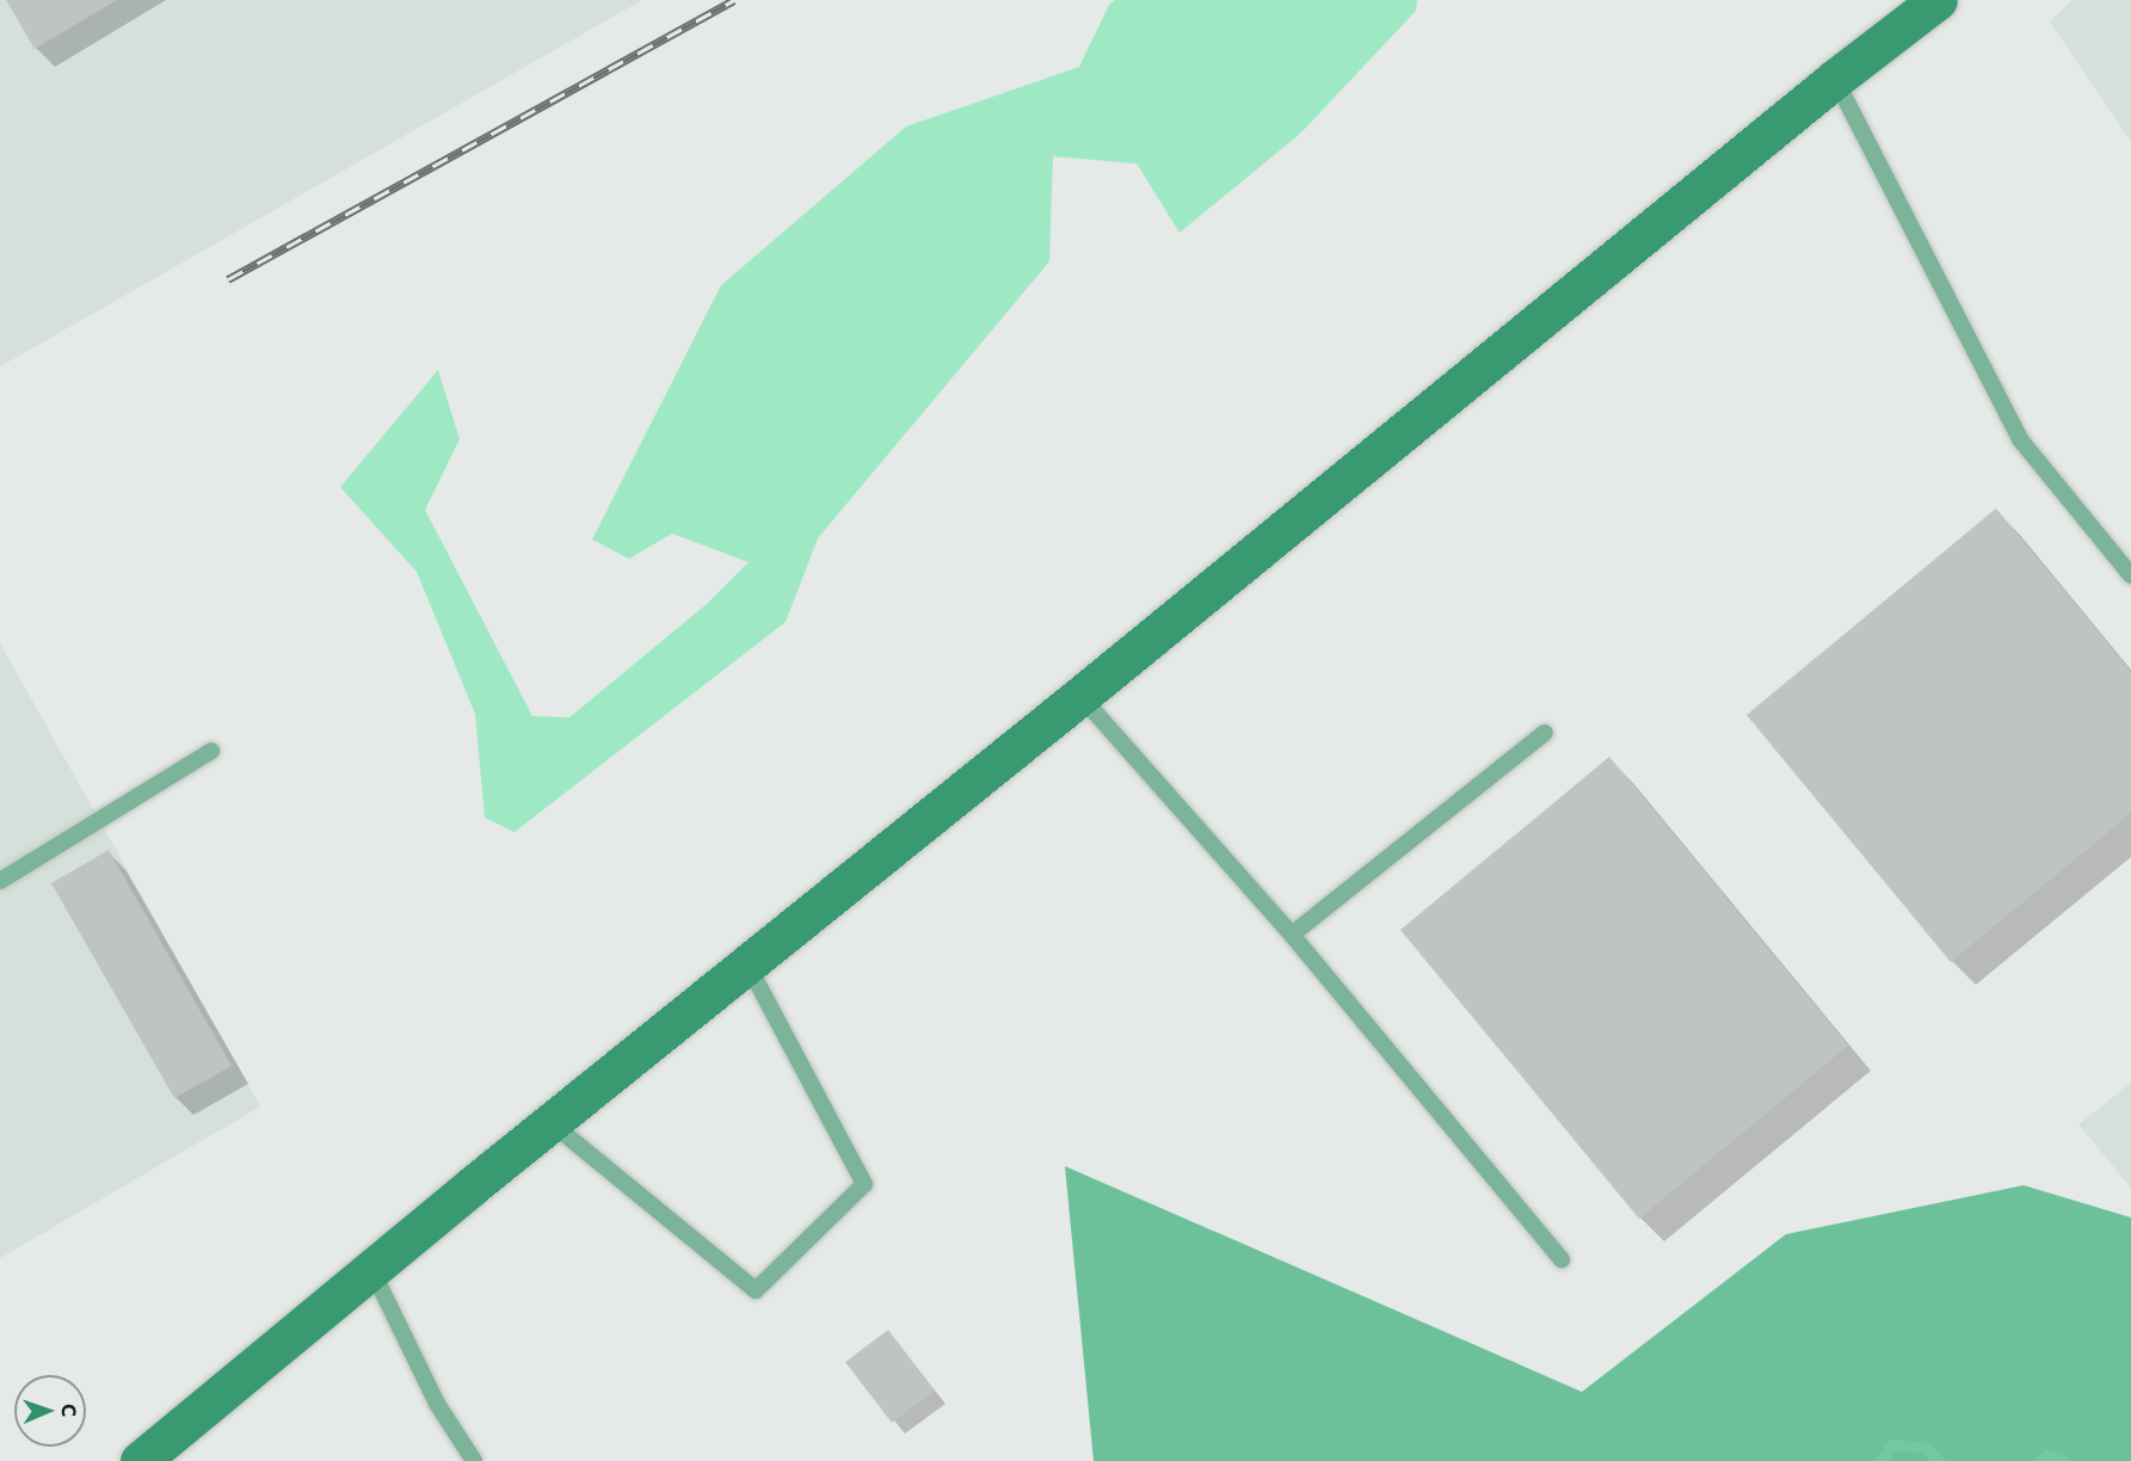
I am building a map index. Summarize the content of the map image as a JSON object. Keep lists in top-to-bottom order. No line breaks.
{"north":"right"}
